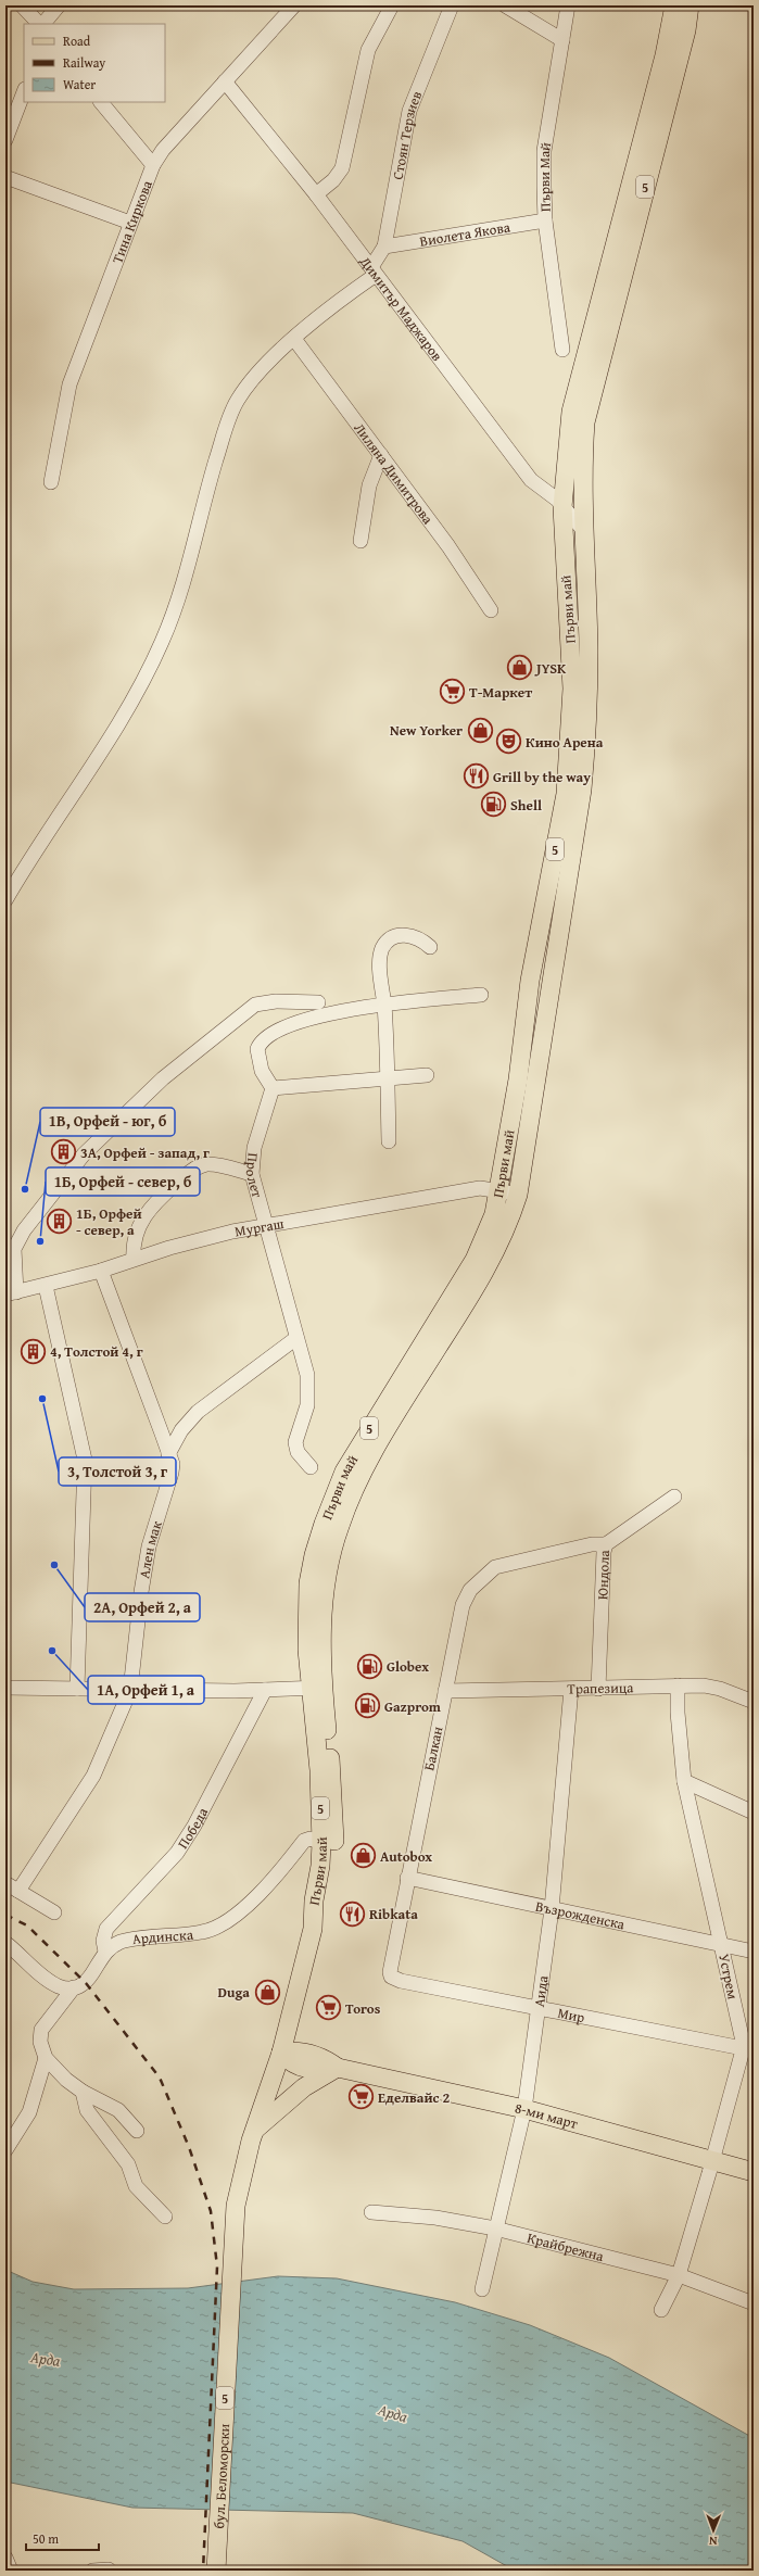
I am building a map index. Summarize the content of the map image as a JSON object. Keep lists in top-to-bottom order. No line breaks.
{"streets":{"main road":["5","Първи май","8-ми март","бул. Беломорски"],"street":["Стоян Терзиев","Първи Май","Тина Киркова","Виолета Якова","Димитър Маджаров","Лиляна Димитрова","Пролет","Мургаш","Ален мак","Юндола","Трапезица","Балкан","Победа","Възрожденска","Ардинска","Устрем","Аида","Мир","Крайбрежна"]},"crossings":[["Стоян Терзиев","Виолета Якова"],["Стоян Терзиев","Димитър Маджаров"],["Стоян Терзиев","Лиляна Димитрова"],["Първи Май","Виолета Якова"],["5","Първи май"],["Тина Киркова","Димитър Маджаров"],["Димитър Маджаров","Първи май"],["Първи май","Мургаш"],["Първи май","Ардинска"],["Първи май","бул. Беломорски"],["Пролет","Мургаш"],["Мургаш","Ален мак"],["Юндола","Трапезица"],["Юндола","Балкан"],["Трапезица","Балкан"],["Трапезица","Устрем"],["Трапезица","Аида"],["Балкан","Възрожденска"],["Балкан","Мир"],["Победа","Ардинска"],["Възрожденска","Устрем"],["Възрожденска","Аида"],["Устрем","Мир"],["Устрем","8-ми март"],["Устрем","Крайбрежна"],["Аида","Мир"],["Аида","8-ми март"],["Аида","Крайбрежна"]],"water":["Арда"],"places":{"shop":["JYSK","New Yorker","Autobox","Duga"],"supermarket":["Т-Маркет","Toros","Еделвайс 2"],"theatre":["Кино Арена"],"restaurant":["Grill by the way","Ribkata"],"fuel station":["Shell","Globex","Gazprom"],"building":["3А, Орфей - запад, г","1Б, Орфей - север, а","4, Толстой 4, г"],"other":["1В, Орфей - юг, б","1Б, Орфей - север, б","3, Толстой 3, г","2А, Орфей 2, а","1А, Орфей 1, а"]},"legend":["Road","Railway","Water"],"scale_bar":"50 m","north":"bottom"}
